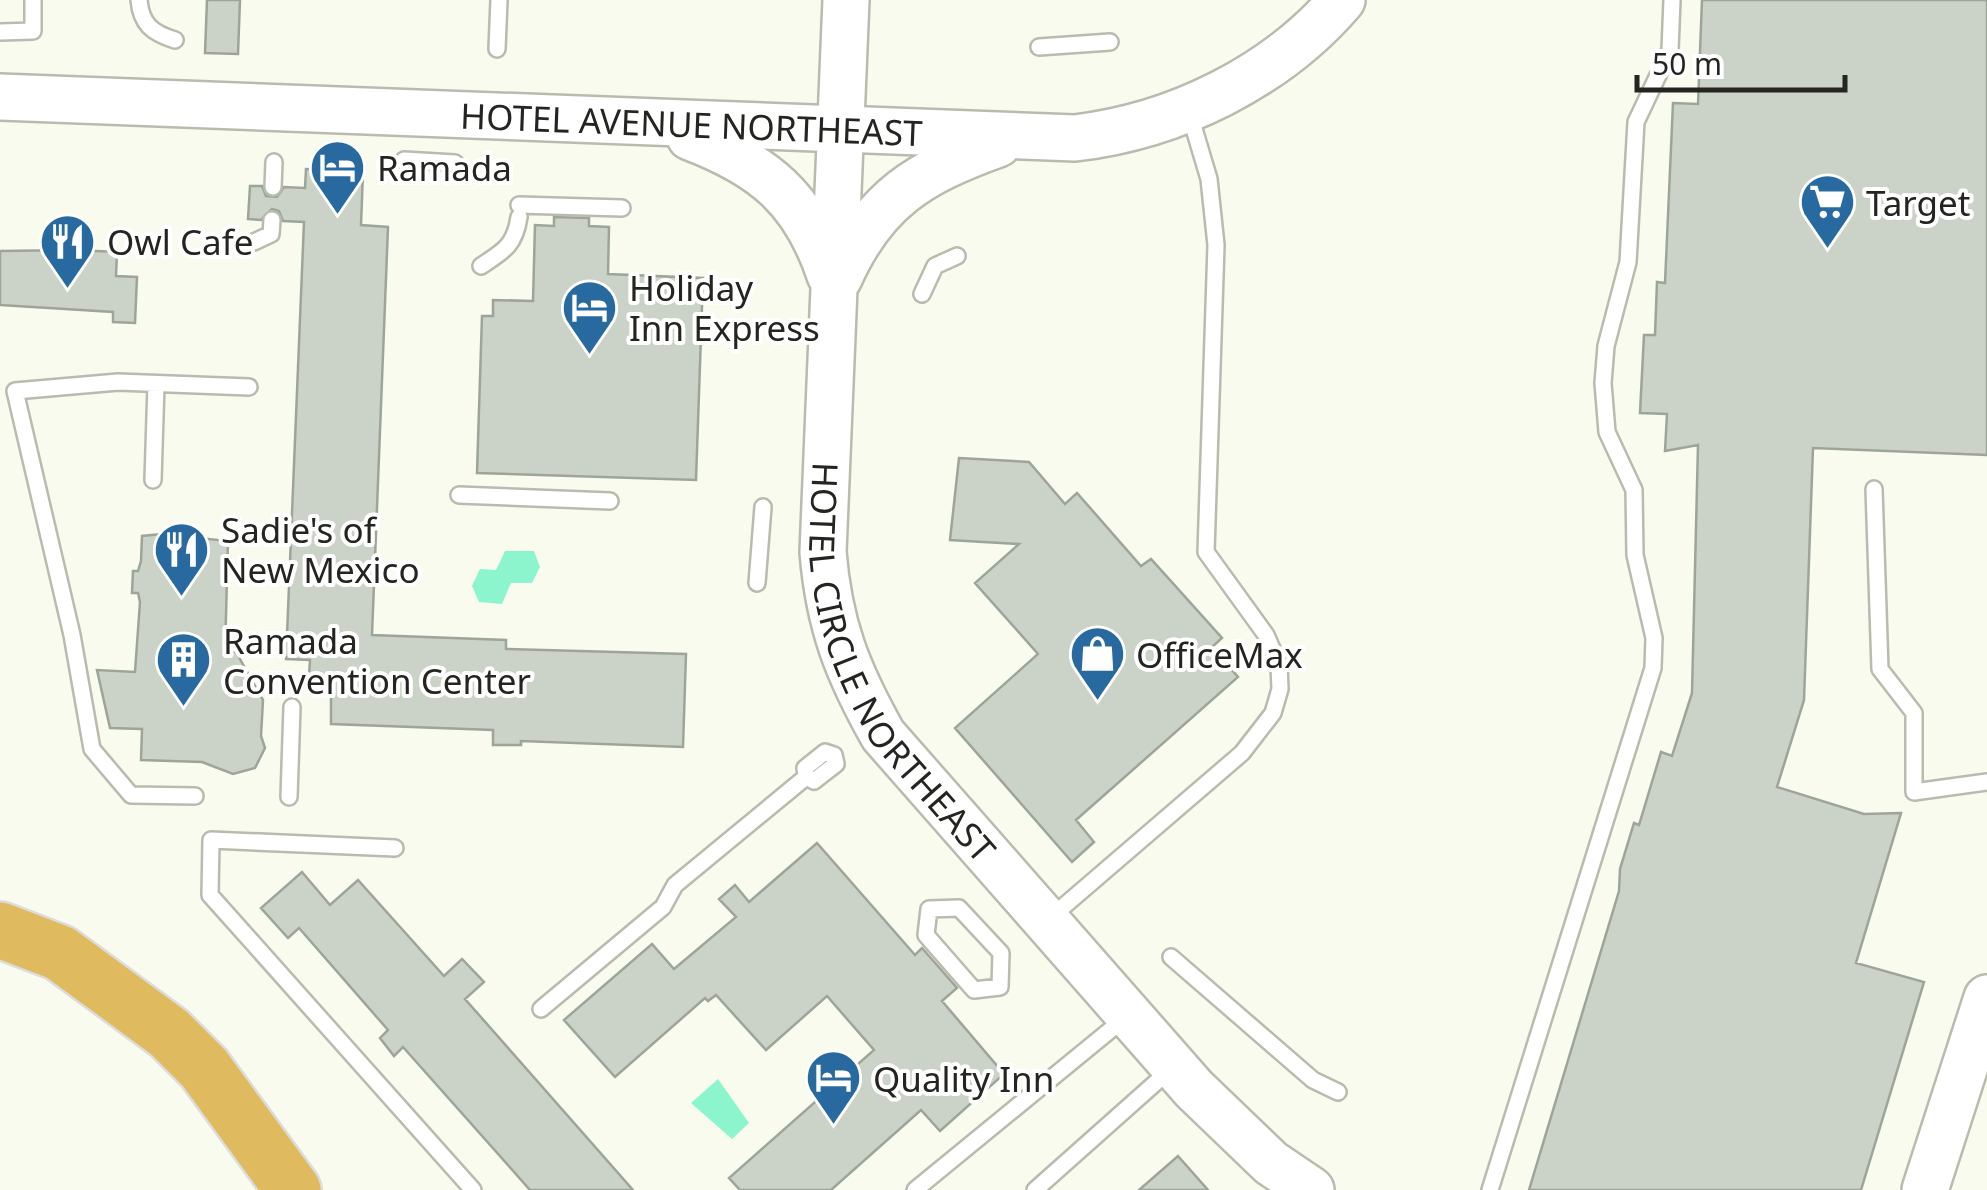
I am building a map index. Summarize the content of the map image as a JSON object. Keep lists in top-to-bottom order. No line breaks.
{"streets":{"street":["HOTEL AVENUE NORTHEAST","HOTEL CIRCLE NORTHEAST"]},"crossings":[["HOTEL AVENUE NORTHEAST","HOTEL CIRCLE NORTHEAST"]],"places":{"hotel":["Ramada","Holiday Inn Express","Quality Inn"],"supermarket":["Target"],"restaurant":["Owl Cafe","Sadie's of New Mexico"],"shop":["OfficeMax"],"building":["Ramada Convention Center"]},"scale_bar":"50 m"}
